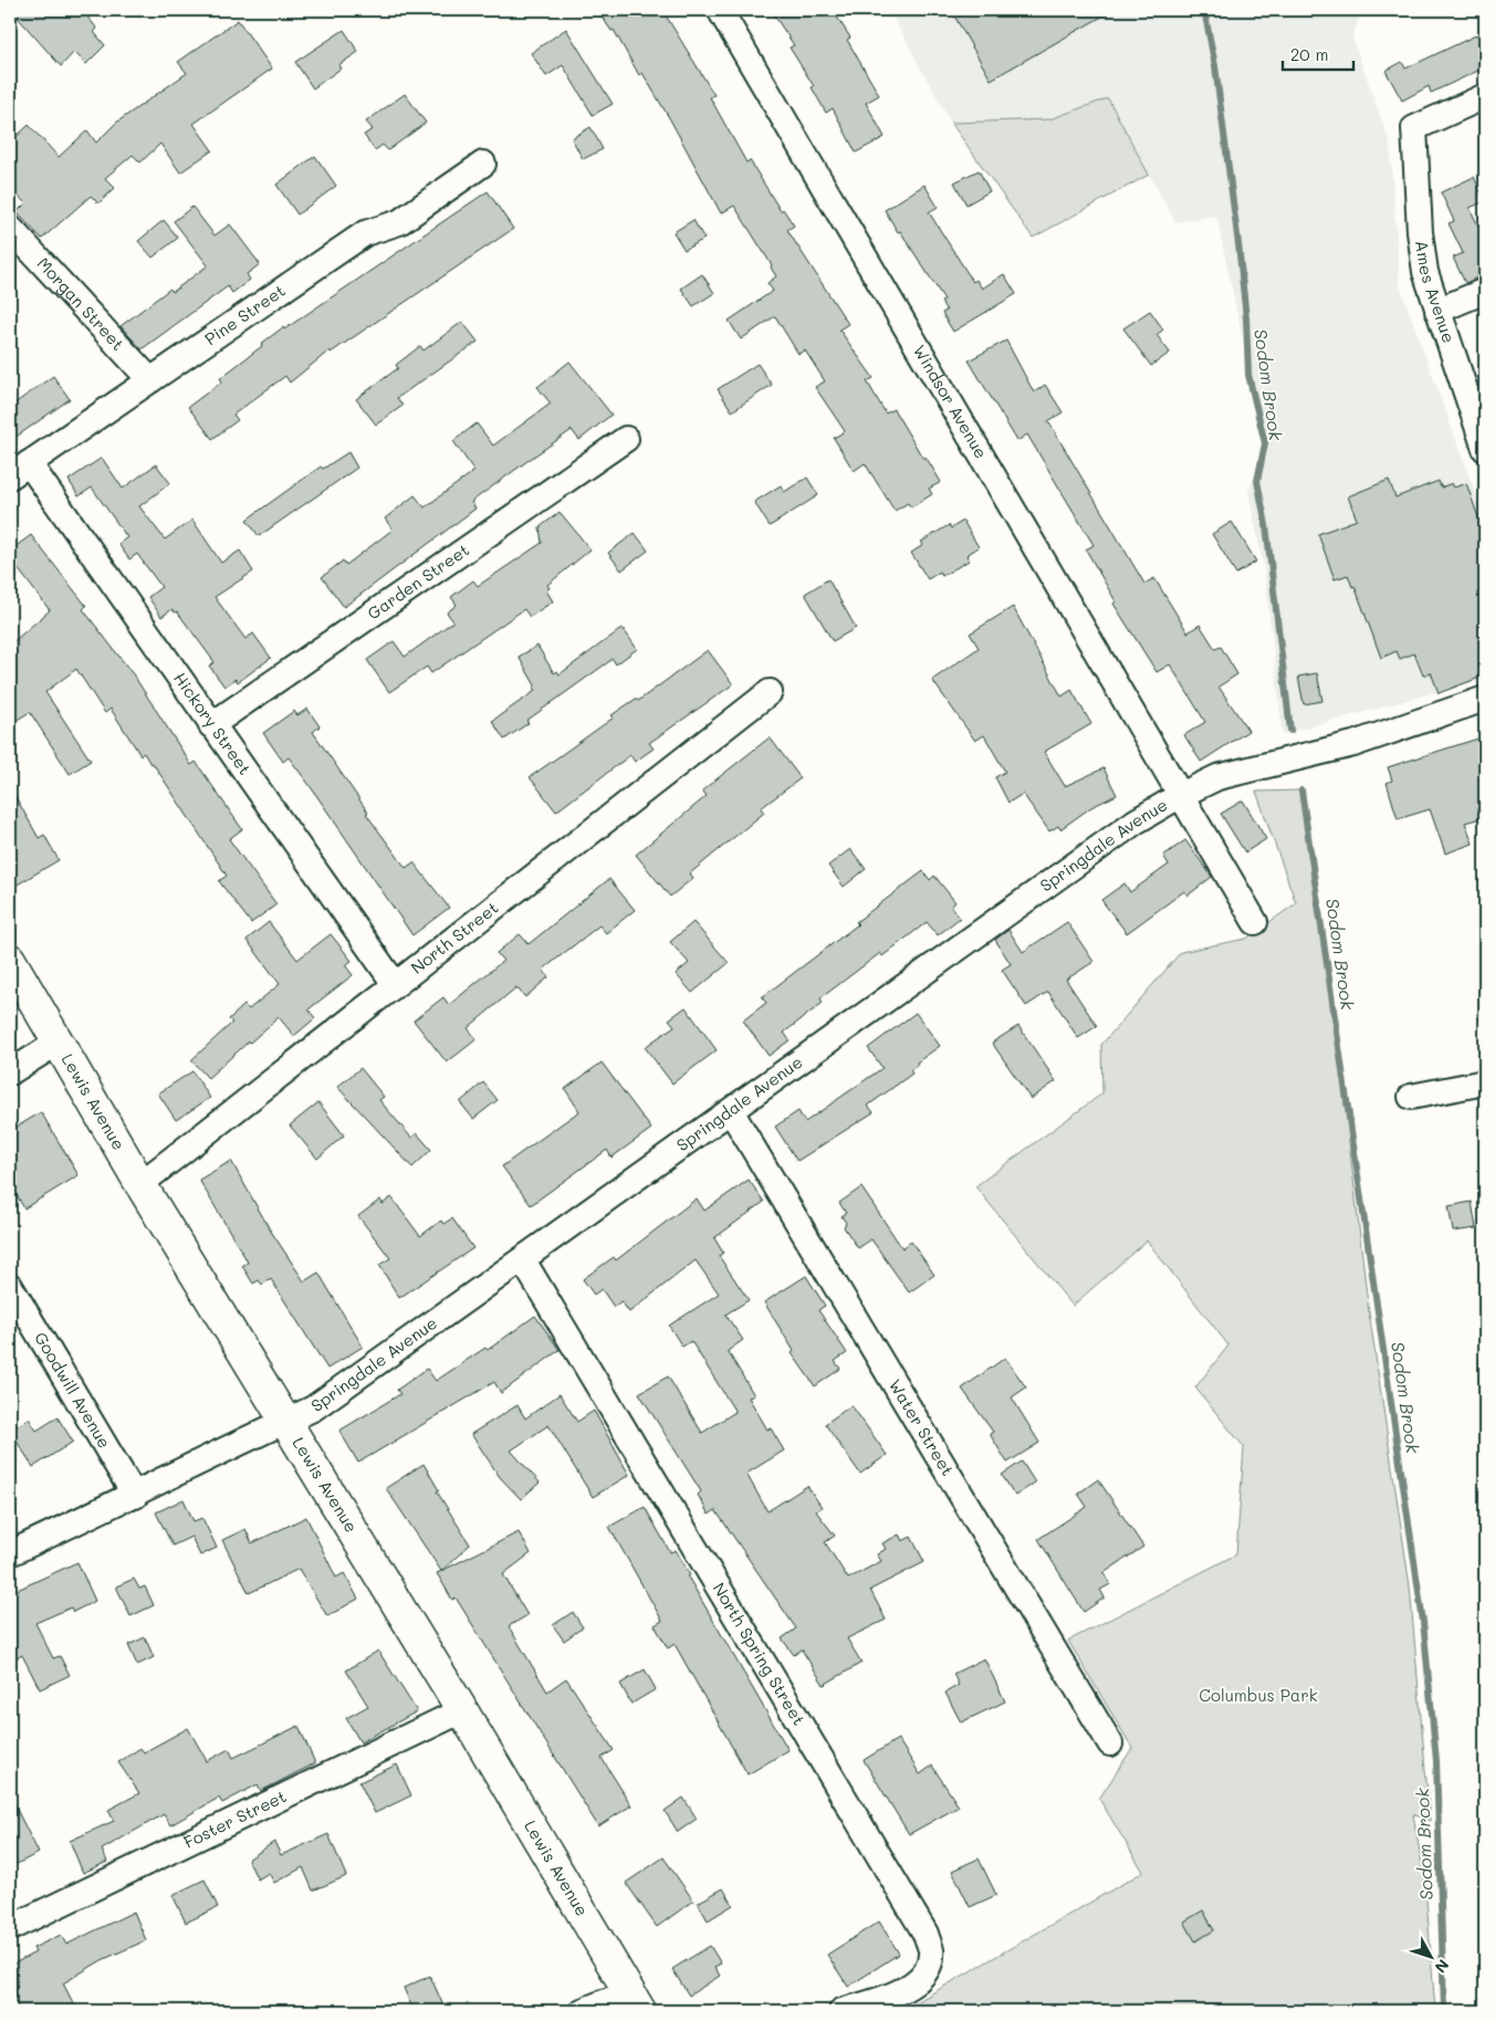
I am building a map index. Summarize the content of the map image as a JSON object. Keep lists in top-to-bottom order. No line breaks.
{"streets":{"main road":["Lewis Avenue"],"street":["Ames Avenue","Morgan Street","Pine Street","Windsor Avenue","Garden Street","Hickory Street","Springdale Avenue","North Street","Goodwill Avenue","Water Street","North Spring Street","Foster Street"]},"crossings":[["Morgan Street","Pine Street"],["Pine Street","Hickory Street"],["Windsor Avenue","Springdale Avenue"],["Garden Street","Hickory Street"],["Hickory Street","North Street"],["Springdale Avenue","Lewis Avenue"],["Springdale Avenue","Goodwill Avenue"],["Springdale Avenue","Water Street"],["Springdale Avenue","North Spring Street"],["North Street","Lewis Avenue"],["Lewis Avenue","Foster Street"]],"water":["Sodom Brook"],"parks":["Columbus Park"],"scale_bar":"20 m","north":"bottom right"}
